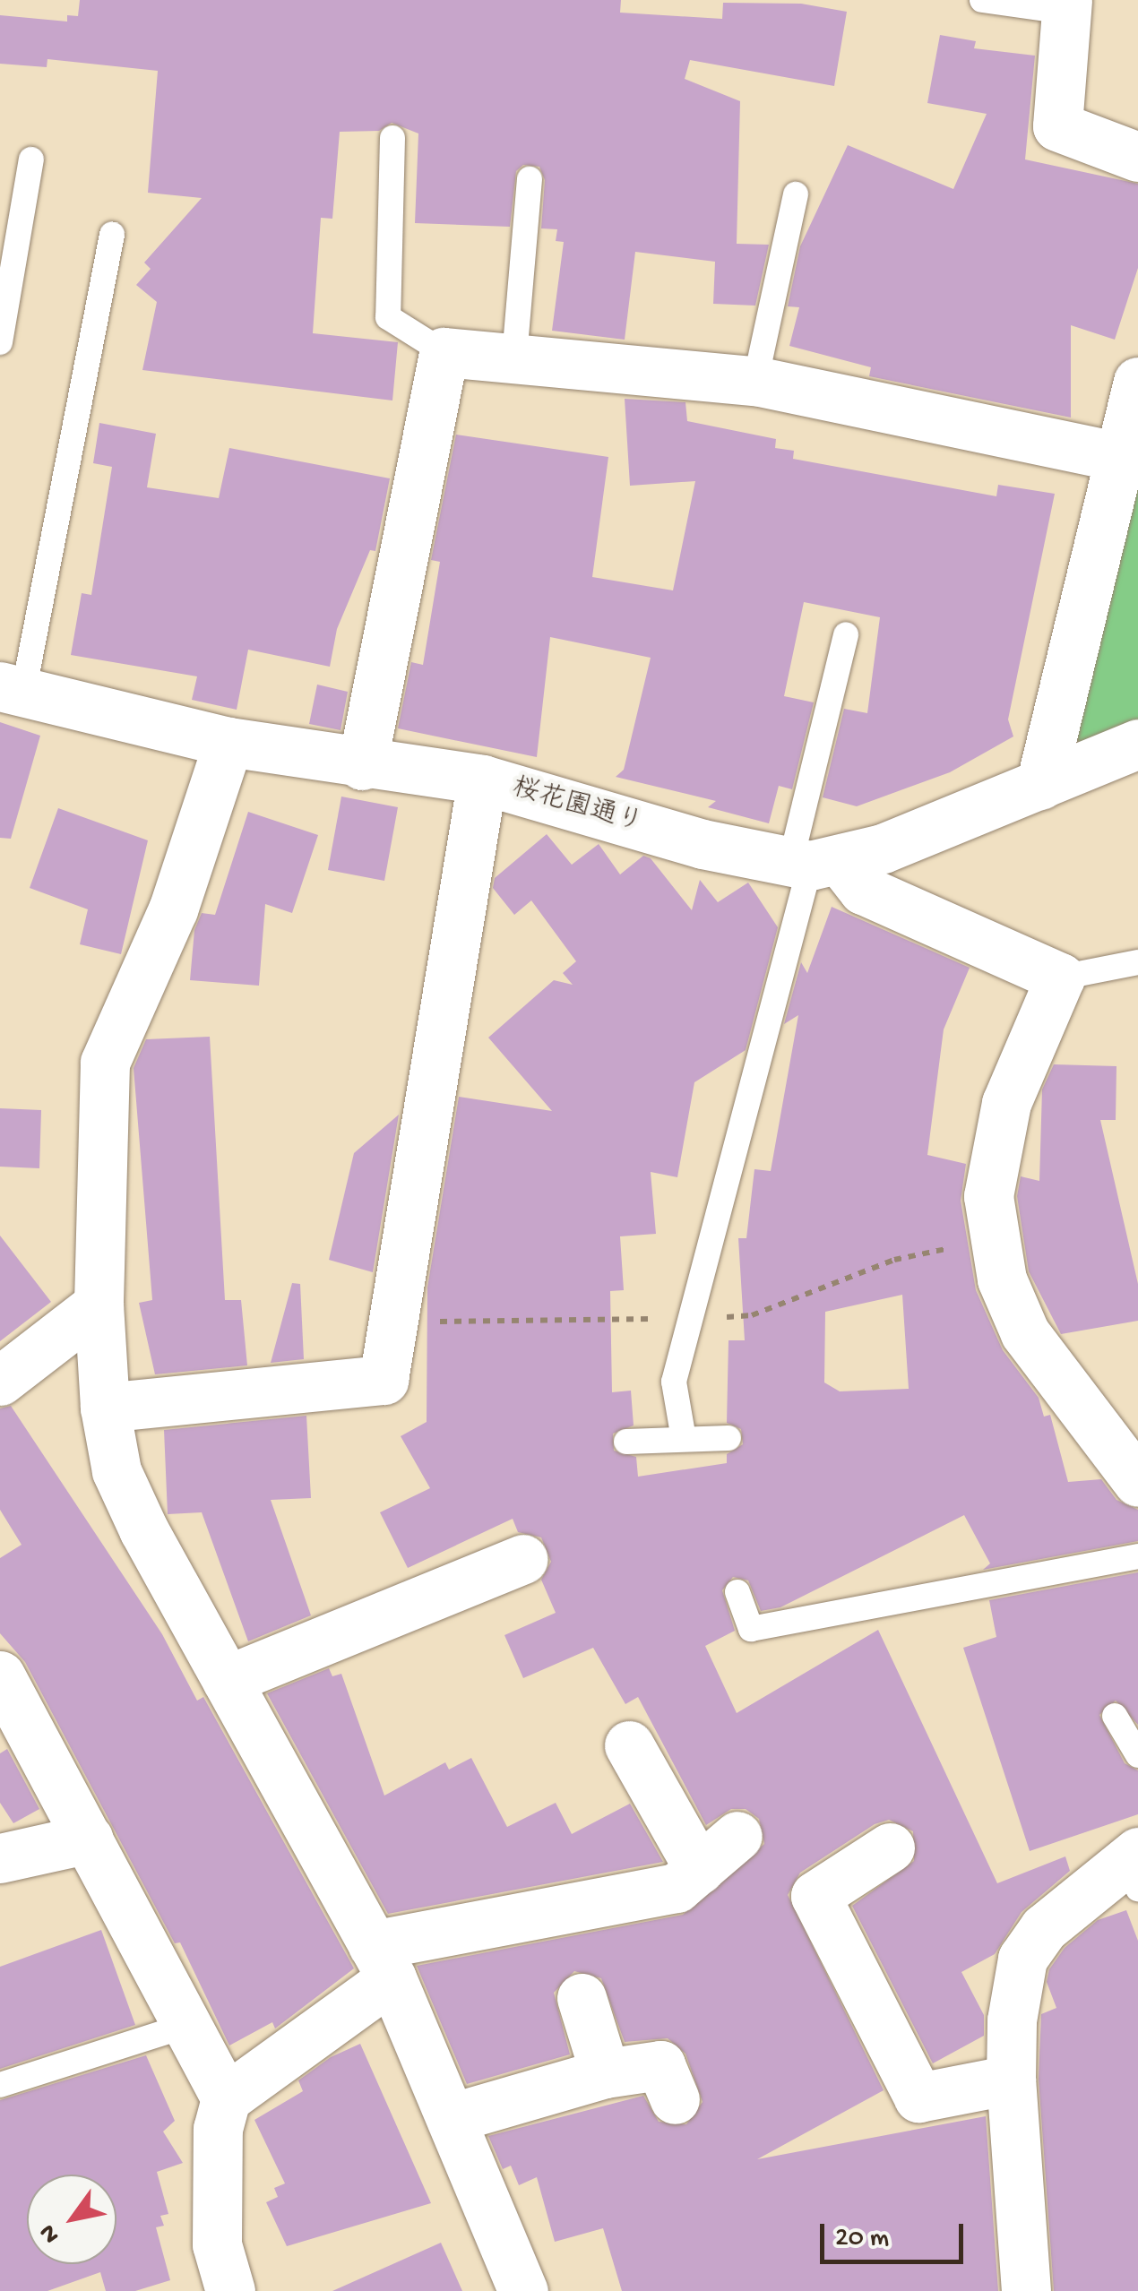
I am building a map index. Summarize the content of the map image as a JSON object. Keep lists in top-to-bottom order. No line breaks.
{"streets":{"street":["桜花園通り"]},"scale_bar":"20 m","north":"bottom left"}
